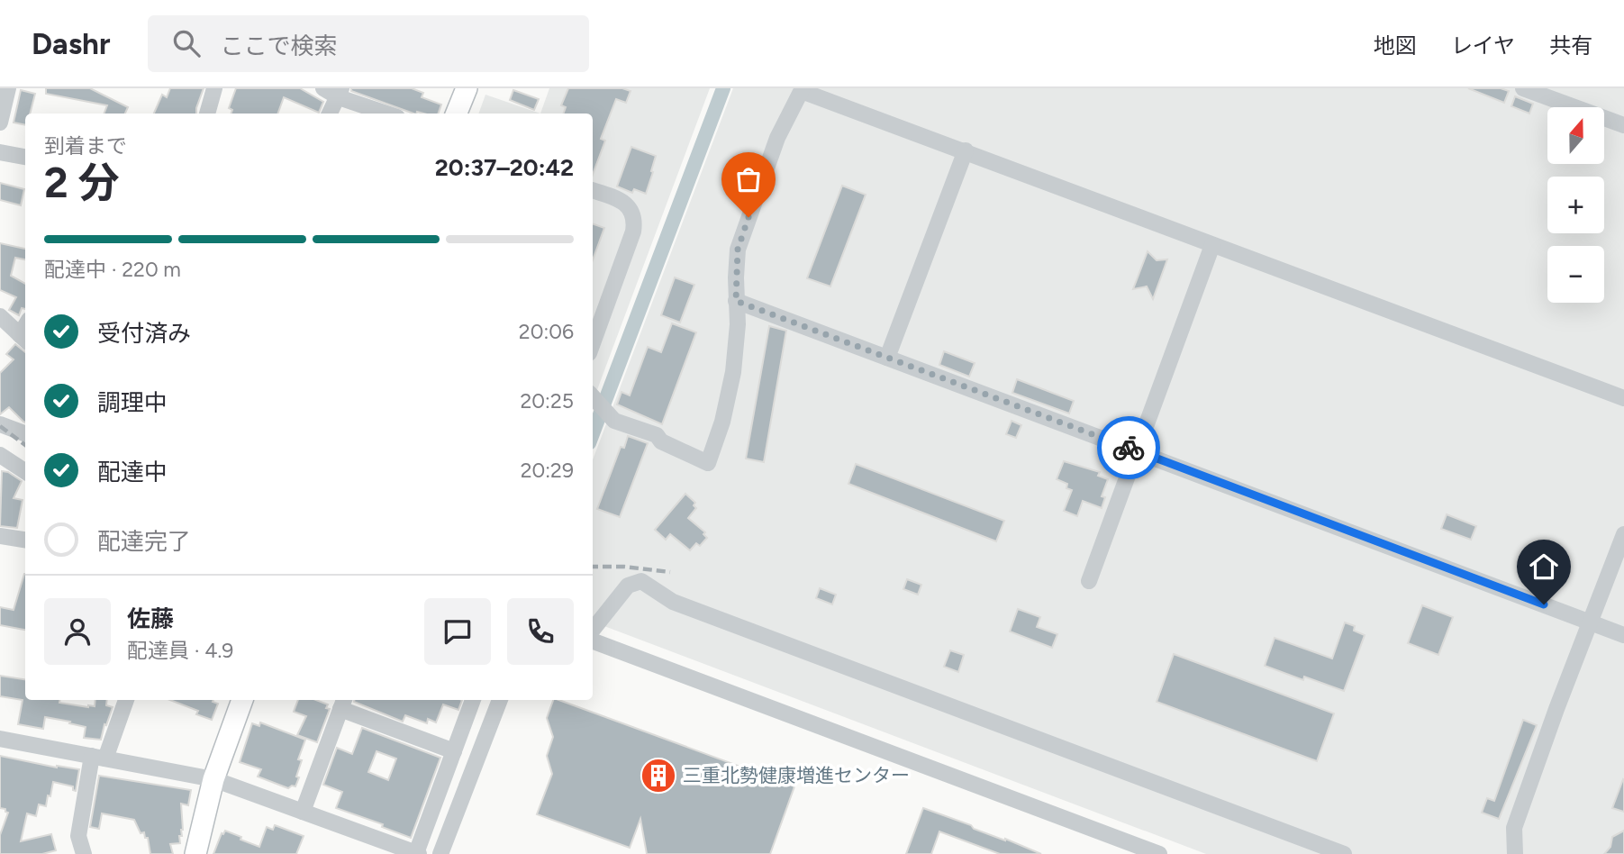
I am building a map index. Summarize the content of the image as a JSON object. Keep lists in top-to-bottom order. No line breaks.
{"places":{"building":["三重北勢健康増進センター"]},"north":"top","page":{"header":"Dashr","search":"ここで検索","nav":["地図","レイヤ","共有"],"map_buttons":["+","−"],"heading":["2 分","到着まで","20:37–20:42"],"panel":["佐藤","配達員 · 4.9"],"bar":"配達中 · 220 m","list":[["受付済み","20:06"],["調理中","20:25"],["配達中","20:29"],"配達完了"]}}
